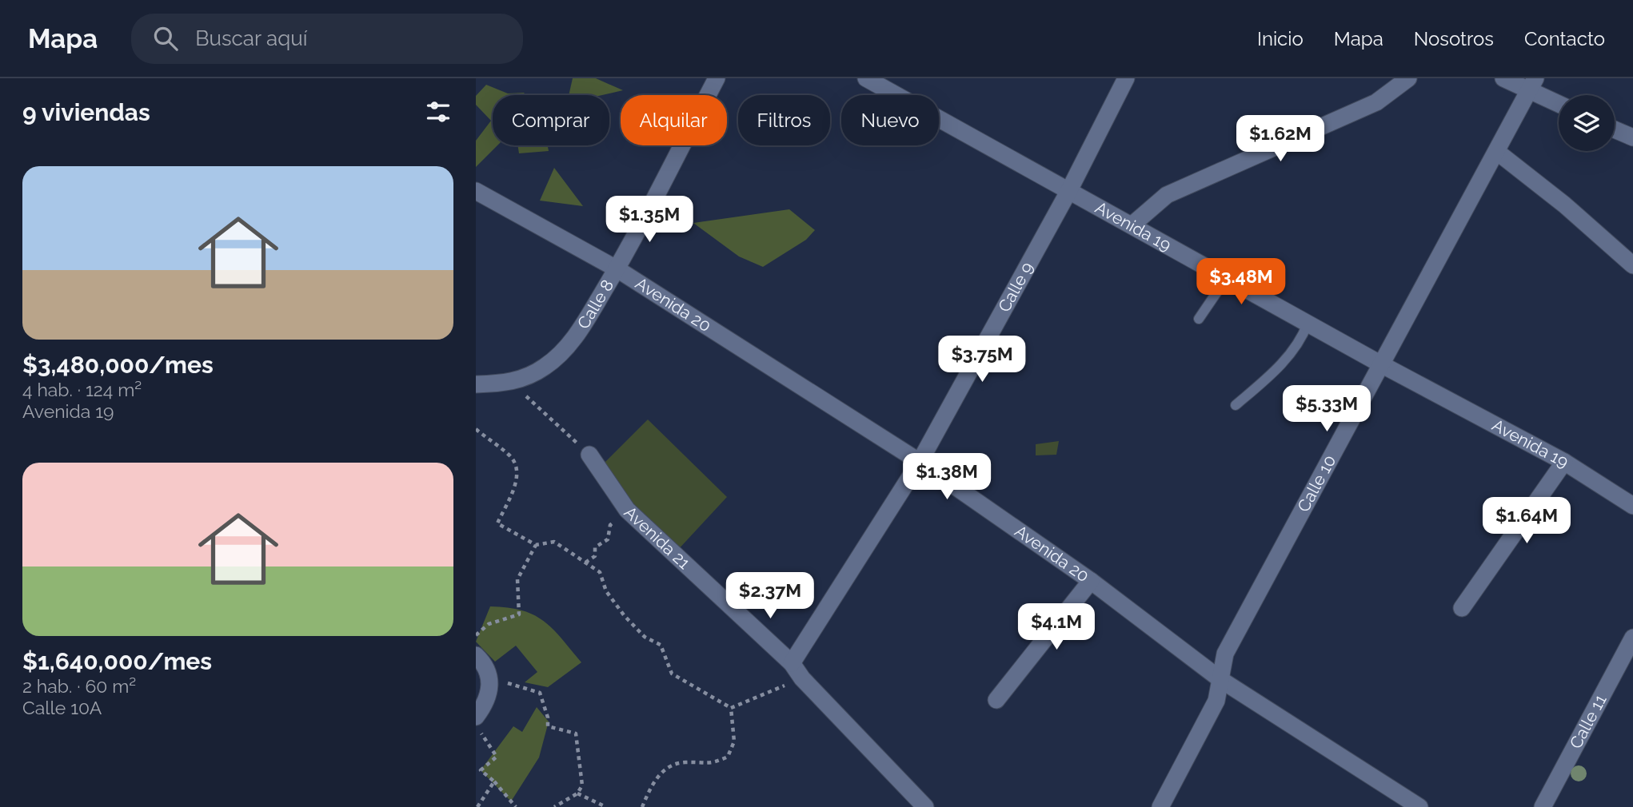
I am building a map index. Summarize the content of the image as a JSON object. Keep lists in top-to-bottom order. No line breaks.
{"streets":{"street":["Avenida 19","Calle 9","Calle 8","Avenida 20","Calle 10","Avenida 21","Calle 11"]},"crossings":[["Avenida 19","Calle 9"],["Avenida 19","Calle 10"],["Calle 9","Avenida 20"],["Calle 9","Avenida 21"],["Calle 8","Avenida 20"],["Avenida 20","Calle 10"]],"page":{"header":"Mapa","search":"Buscar aquí","nav":["Inicio","Mapa","Nosotros","Contacto"],"heading":"9 viviendas","chip":["Comprar","Alquilar","Filtros","Nuevo"],"price":["$1.62M","$1.35M","$3.48M","$3.75M","$5.33M","$1.38M","$1.64M","$2.37M","$4.1M"],"list":[{"name":"$3,480,000/mes","note":"4 hab. · 124 m² · Avenida 19"},{"name":"$1,640,000/mes","note":"2 hab. · 60 m² · Calle 10A"}]}}
